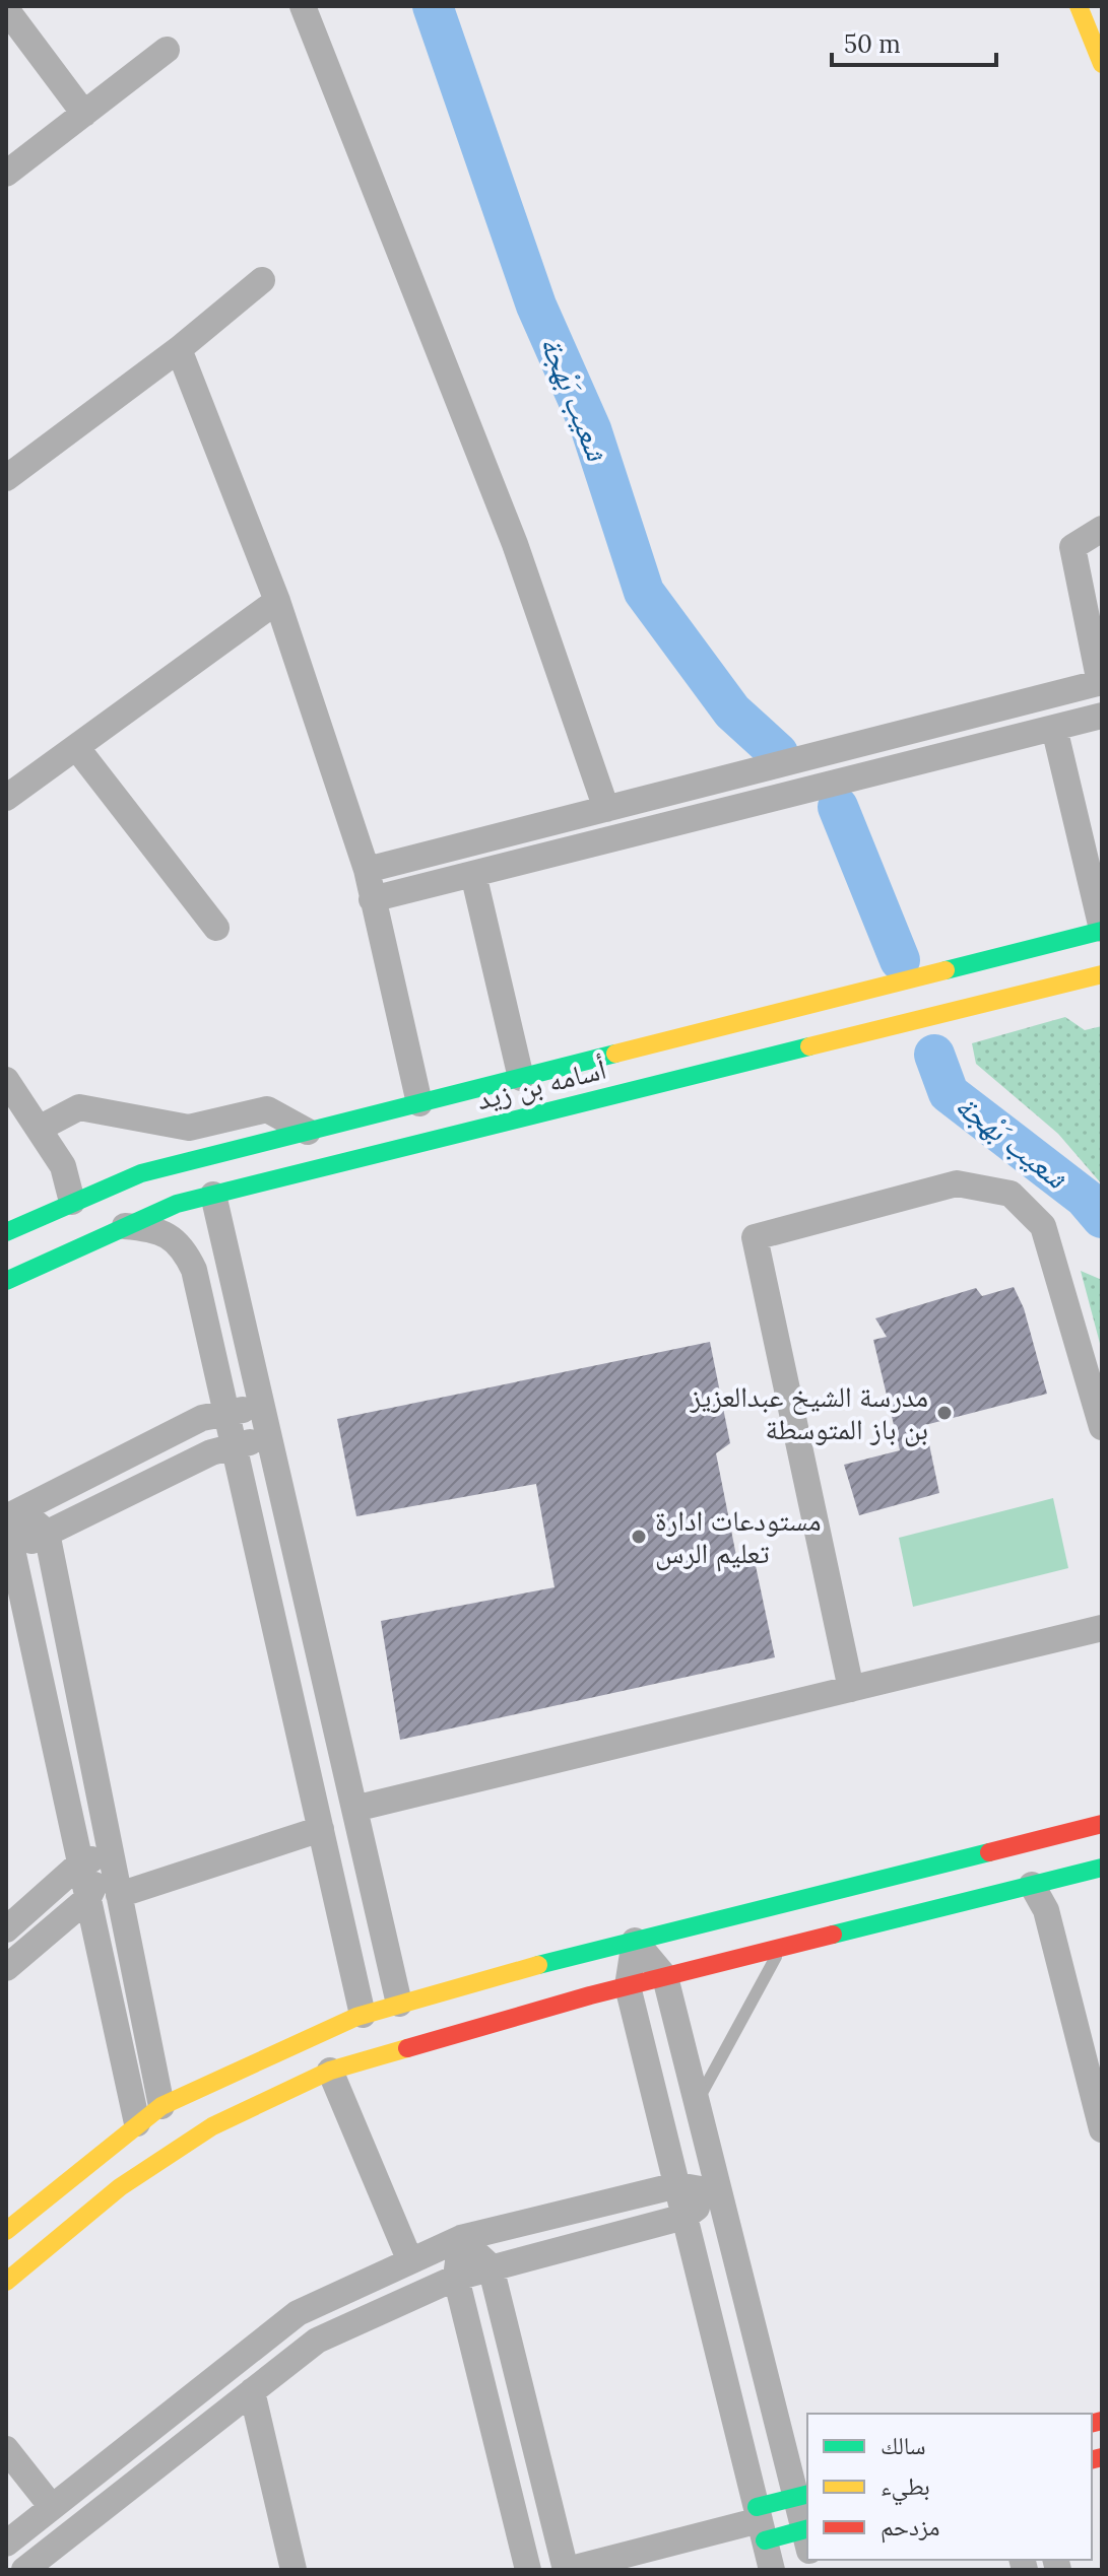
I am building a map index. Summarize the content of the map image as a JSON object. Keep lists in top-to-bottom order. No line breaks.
{"streets":{"street":["أسامه بن زيد"]},"water":["شعيب بَهْجة"],"places":["مدرسة الشيخ عبدالعزيز بن باز المتوسطة","مستودعات ادارة تعليم الرس"],"legend":["سالك","بطيء","مزدحم"],"scale_bar":"50 m"}
